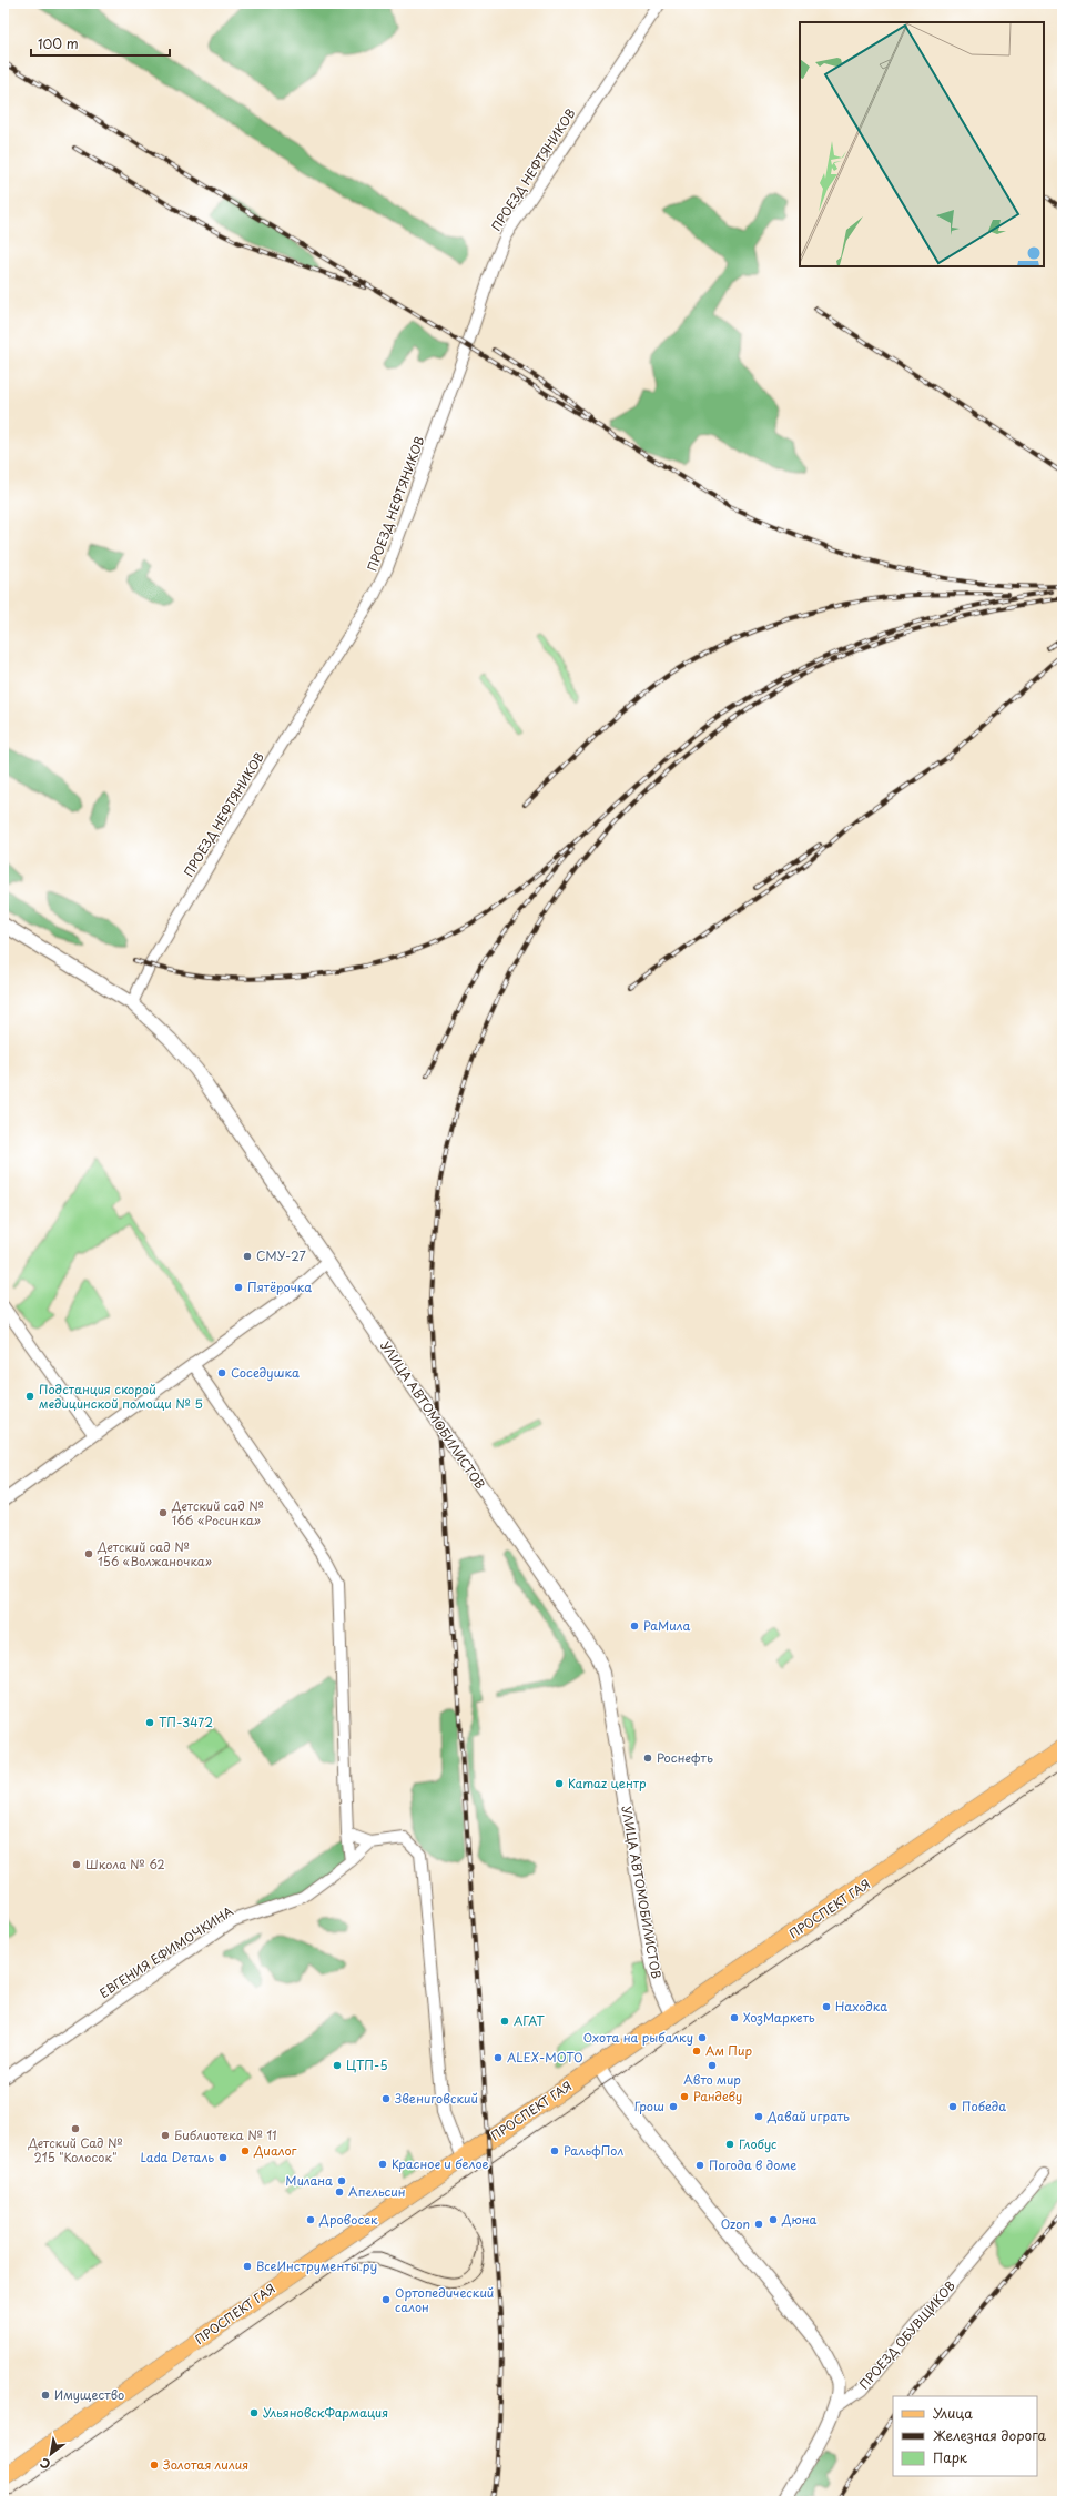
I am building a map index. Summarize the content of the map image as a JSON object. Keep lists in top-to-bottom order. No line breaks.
{"streets":{"main road":["ПРОСПЕКТ ГАЯ"],"street":["ПРОЕЗД НЕФТЯНИКОВ","УЛИЦА АВТОМОБИЛИСТОВ","ЕВГЕНИЯ ЕФИМОЧКИНА","ПРОЕЗД ОБУВЩИКОВ"]},"crossings":[["ПРОЕЗД НЕФТЯНИКОВ","УЛИЦА АВТОМОБИЛИСТОВ"],["УЛИЦА АВТОМОБИЛИСТОВ","ПРОСПЕКТ ГАЯ"]],"places":["СМУ-27","Пятёрочка","Соседушка","Подстанция скорой медицинской помощи № 5","Детский сад № 166 «Росинка»","Детский сад № 156 «Волжаночка»","РаМила","ТП-3472","Роснефть","Kamaz центр","Школа № 62","Находка","ХозМаркеть","АГАТ","Охота на рыбалку","Ам Пир","ALEX-MOTO","ЦТП-5","Авто мир","Рандеву","Звениговский","Грош","Победа","Давай играть","Детский Сад № 215 \"Колосок\"","Библиотека № 11","Глобус","Диалог","РальфПол","Lada Dеталь","Красное и белое","Погода в доме","Милана","Апельсин","Дровосек","Дюна","Ozon","ВсеИнструменты.ру","Ортопедический салон","Имущество","УльяновскФармация","Золотая лилия"],"legend":["Улица","Железная дорога","Парк"],"scale_bar":"100 m","north":"bottom left"}
